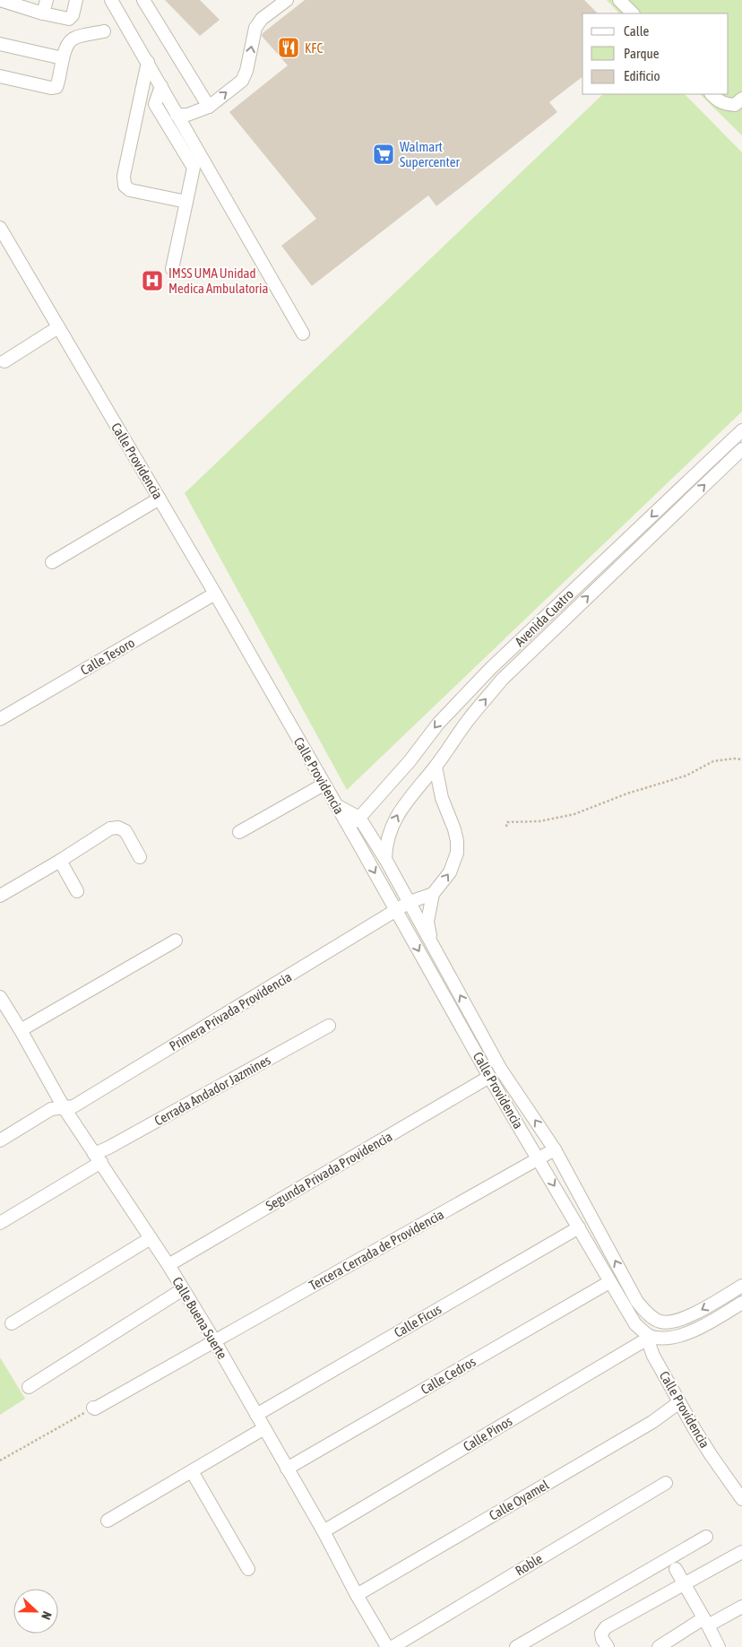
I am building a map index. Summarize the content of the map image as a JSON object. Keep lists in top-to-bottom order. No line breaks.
{"streets":{"street":["Calle Providencia","Avenida Cuatro","Calle Tesoro","Primera Privada Providencia","Cerrada Andador Jazmines","Segunda Privada Providencia","Tercera Cerrada de Providencia","Calle Buena Suerte","Calle Ficus","Calle Cedros","Calle Pinos","Calle Oyamel","Roble"]},"crossings":[["Calle Providencia","Avenida Cuatro"],["Calle Providencia","Calle Tesoro"],["Calle Providencia","Primera Privada Providencia"],["Calle Providencia","Segunda Privada Providencia"],["Calle Providencia","Tercera Cerrada de Providencia"],["Calle Providencia","Calle Ficus"],["Calle Providencia","Calle Cedros"],["Calle Providencia","Calle Pinos"],["Calle Providencia","Calle Oyamel"],["Primera Privada Providencia","Calle Buena Suerte"],["Cerrada Andador Jazmines","Calle Buena Suerte"],["Segunda Privada Providencia","Calle Buena Suerte"],["Tercera Cerrada de Providencia","Calle Buena Suerte"],["Calle Buena Suerte","Calle Ficus"],["Calle Buena Suerte","Calle Cedros"],["Calle Buena Suerte","Calle Pinos"],["Calle Buena Suerte","Calle Oyamel"]],"places":{"restaurant":["KFC"],"supermarket":["Walmart Supercenter"],"hospital":["IMSS UMA Unidad Medica Ambulatoria"]},"legend":["Calle","Parque","Edificio"],"north":"right"}
